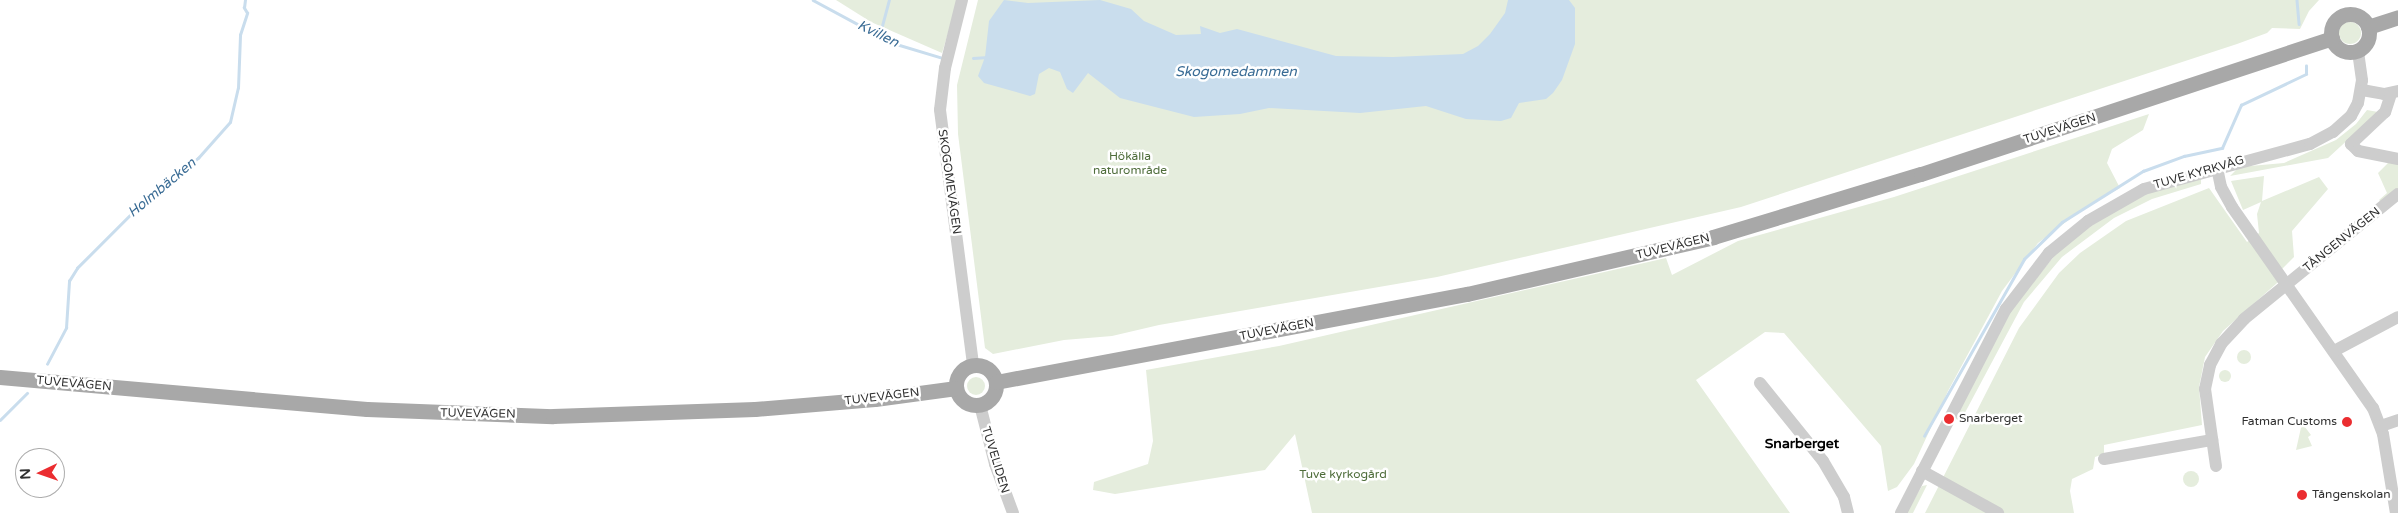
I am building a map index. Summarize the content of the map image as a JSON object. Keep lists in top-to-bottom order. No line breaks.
{"streets":{"main road":["TUVEVÄGEN"],"street":["TUVE KYRKVÄG","SKOGOMEVÄGEN","TÅNGENVÄGEN","TUVELIDEN"]},"crossings":[["TUVEVÄGEN","TUVE KYRKVÄG"],["TUVEVÄGEN","SKOGOMEVÄGEN"],["TUVEVÄGEN","TUVELIDEN"],["SKOGOMEVÄGEN","TUVELIDEN"]],"districts":["Snarberget"],"water":["Kvillen","Skogomedammen","Holmbäcken"],"parks":["Hökälla naturområde","Tuve kyrkogård"],"places":["Snarberget","Fatman Customs","Tångenskolan"],"north":"left"}
